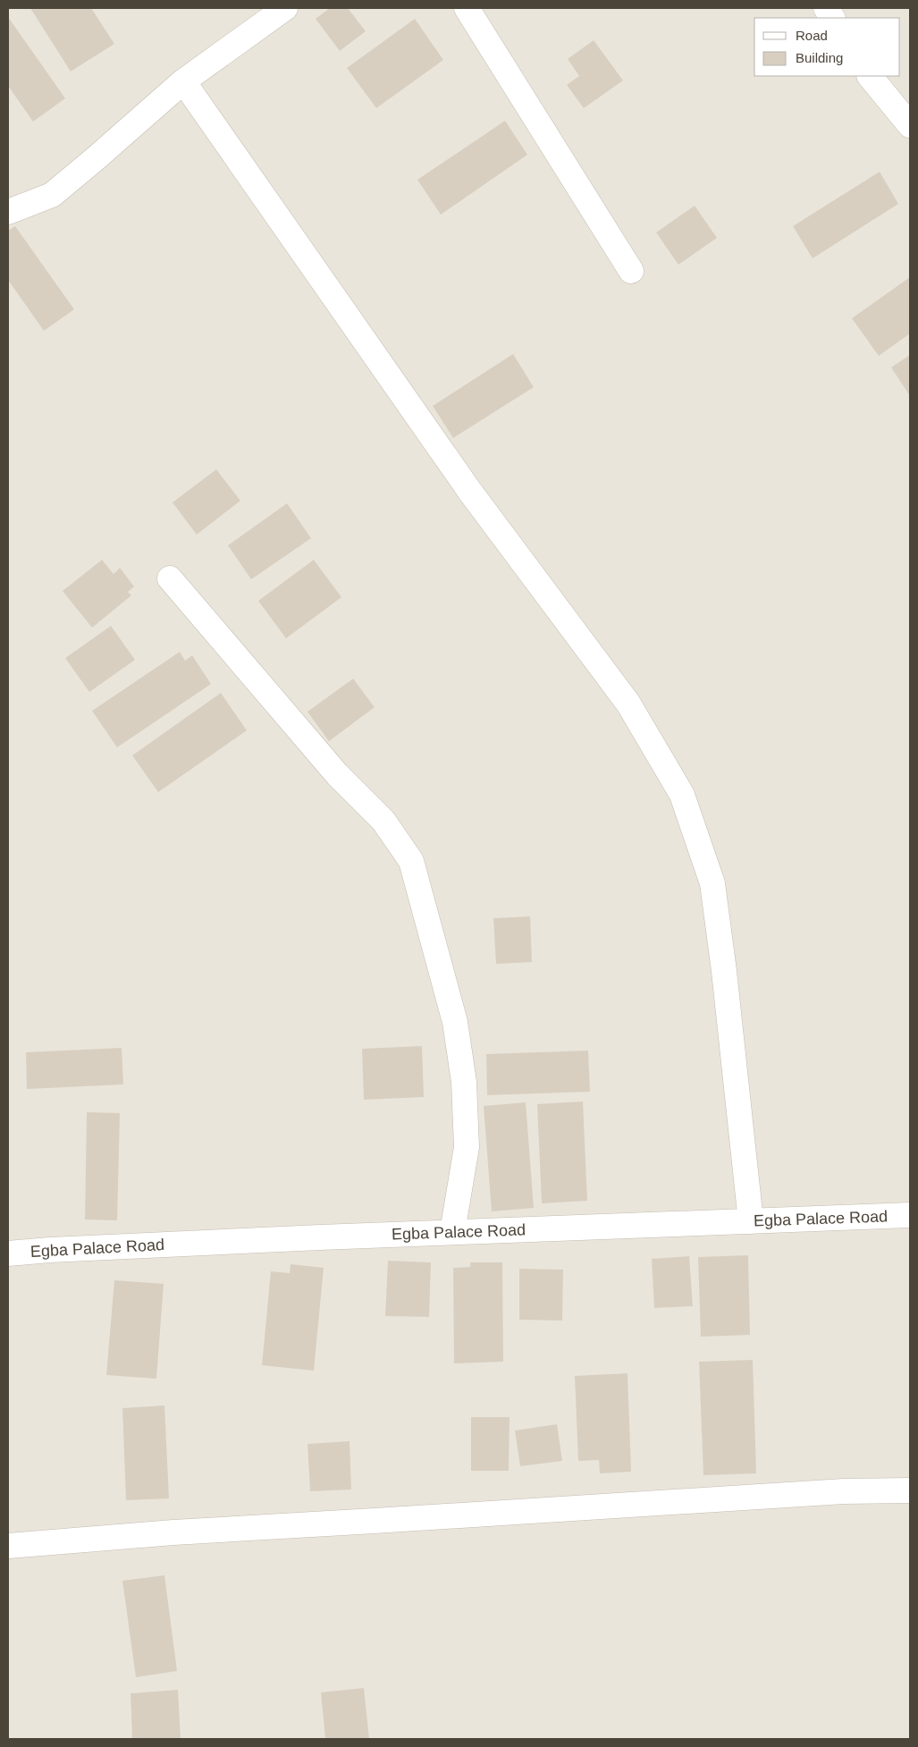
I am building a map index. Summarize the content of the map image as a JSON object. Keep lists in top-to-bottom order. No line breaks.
{"streets":{"street":["Egba Palace Road"]},"legend":["Road","Building"]}
